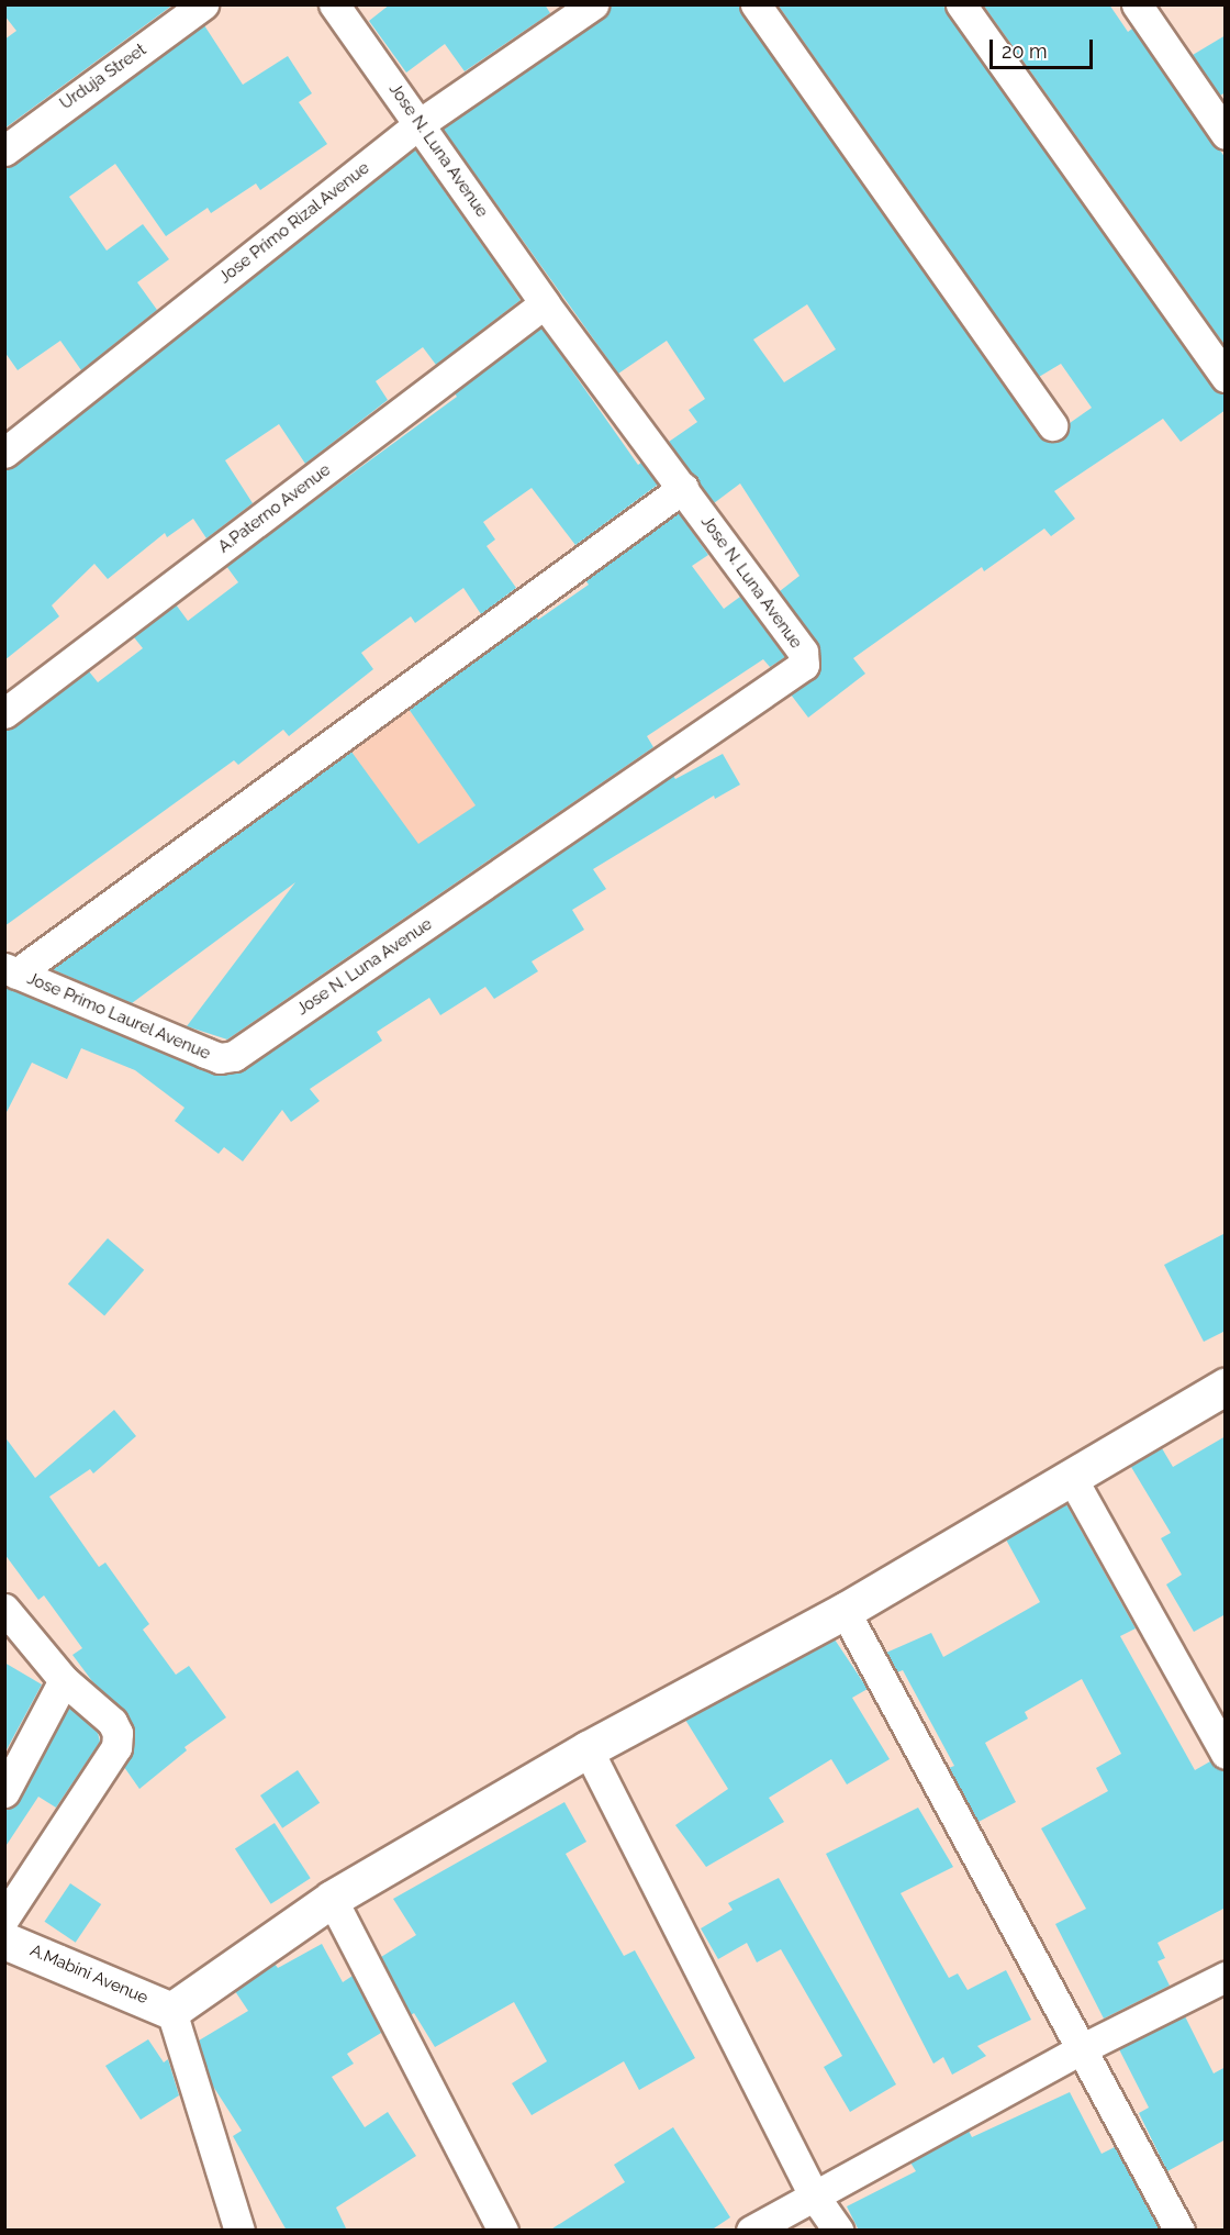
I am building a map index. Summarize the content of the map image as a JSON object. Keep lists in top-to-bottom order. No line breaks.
{"streets":{"street":["Urduja Street","Jose N. Luna Avenue","Jose Primo Rizal Avenue","A.Paterno Avenue","Jose Primo Laurel Avenue","A.Mabini Avenue"]},"crossings":[["Jose N. Luna Avenue","Jose Primo Rizal Avenue"],["Jose N. Luna Avenue","A.Paterno Avenue"],["Jose N. Luna Avenue","Jose Primo Laurel Avenue"]],"scale_bar":"20 m"}
